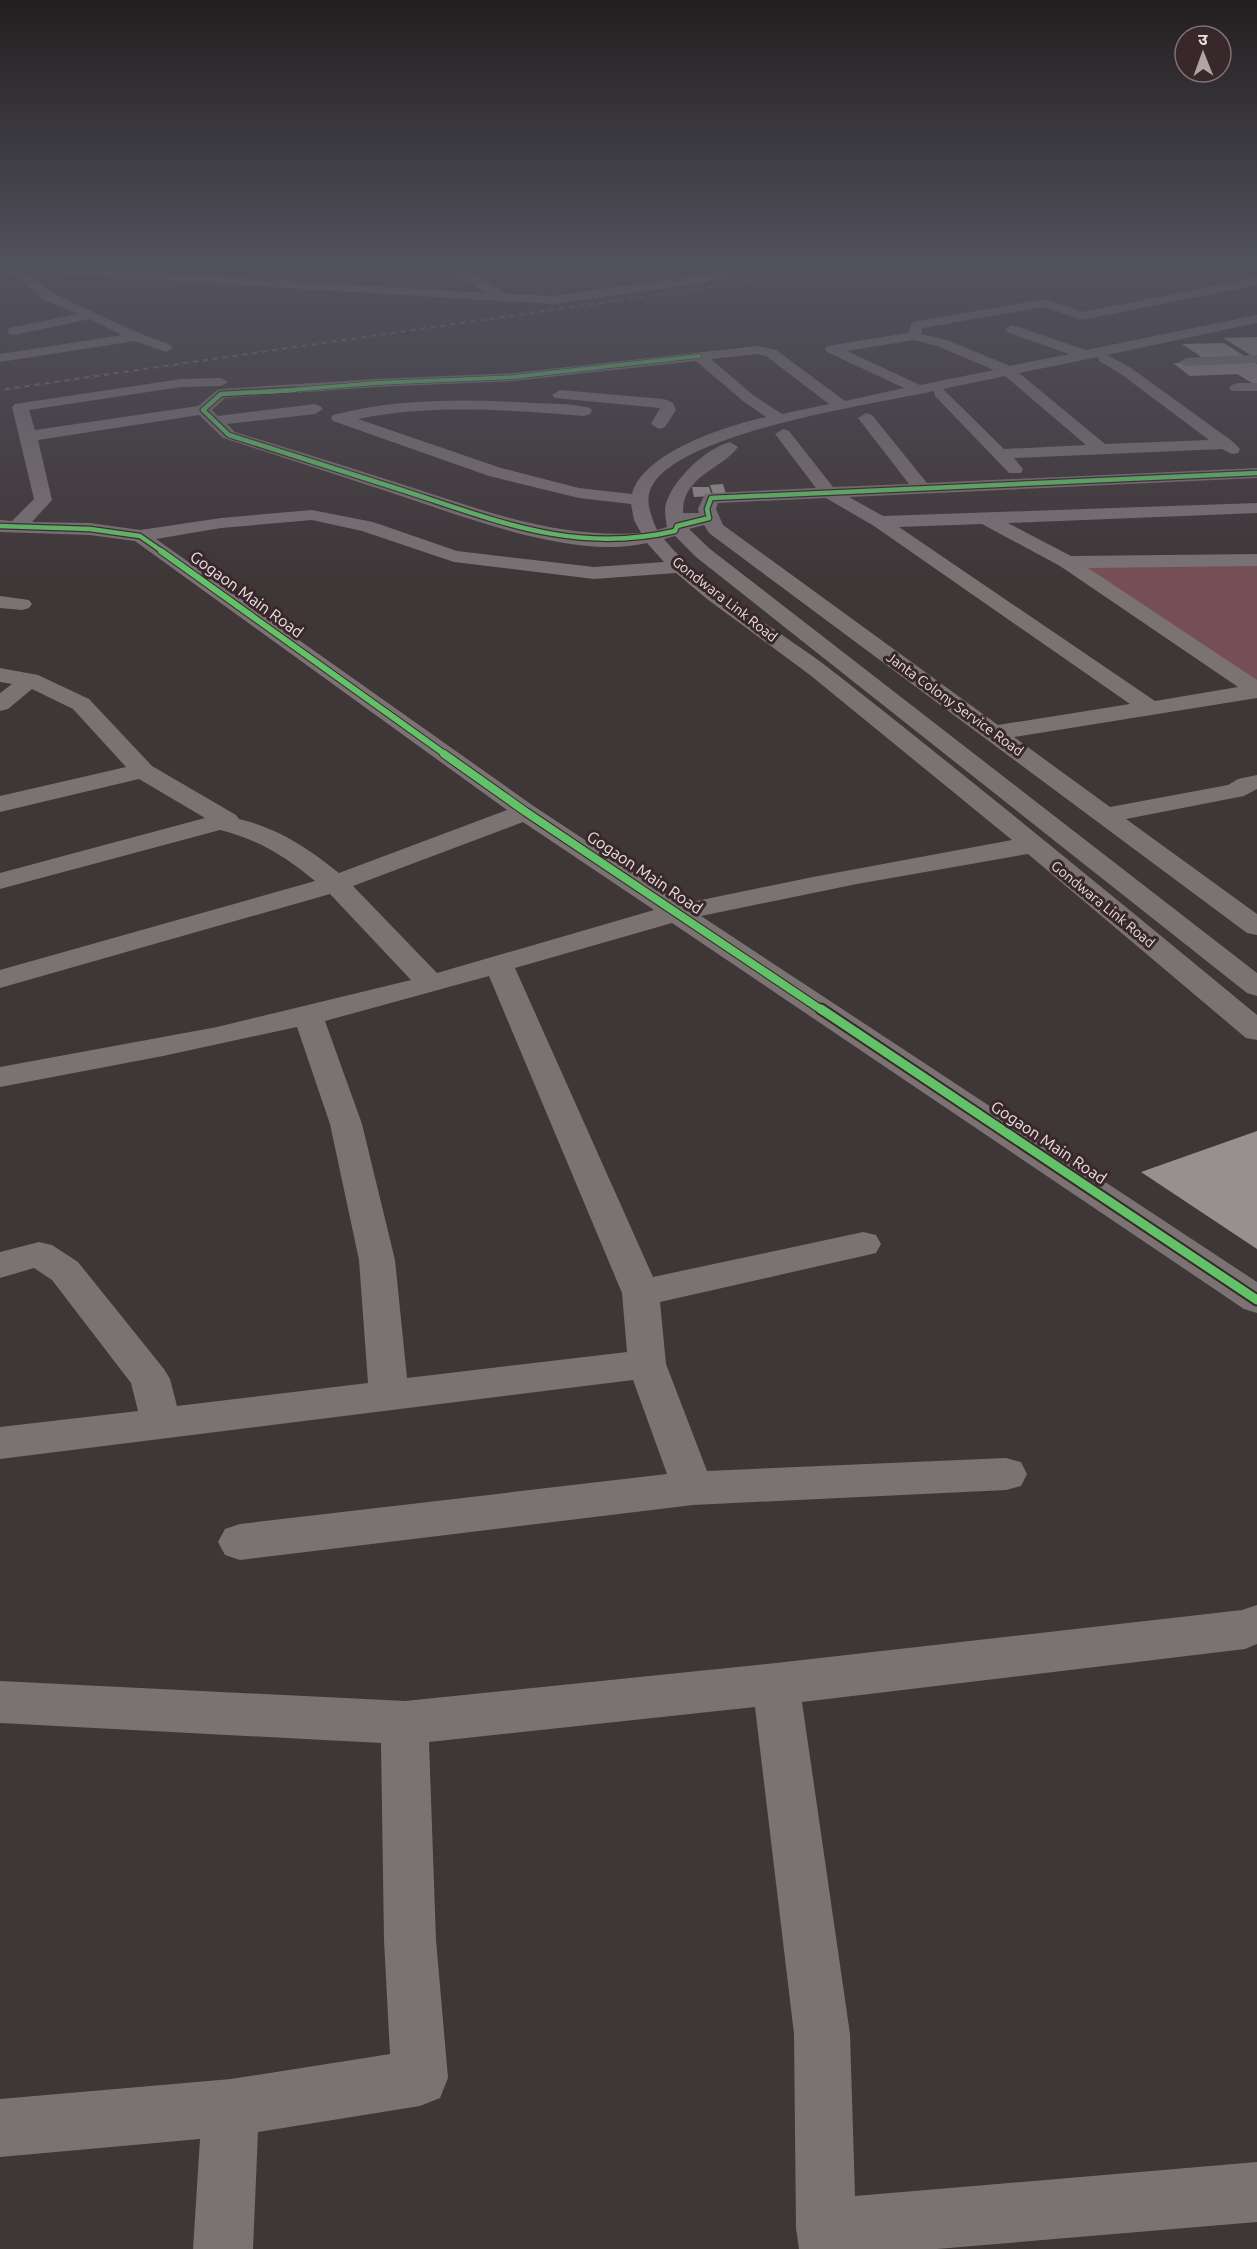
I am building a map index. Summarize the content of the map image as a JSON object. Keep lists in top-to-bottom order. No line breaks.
{"streets":{"street":["Gogaon Main Road","Gondwara Link Road","Janta Colony Service Road"]},"north":"top"}
